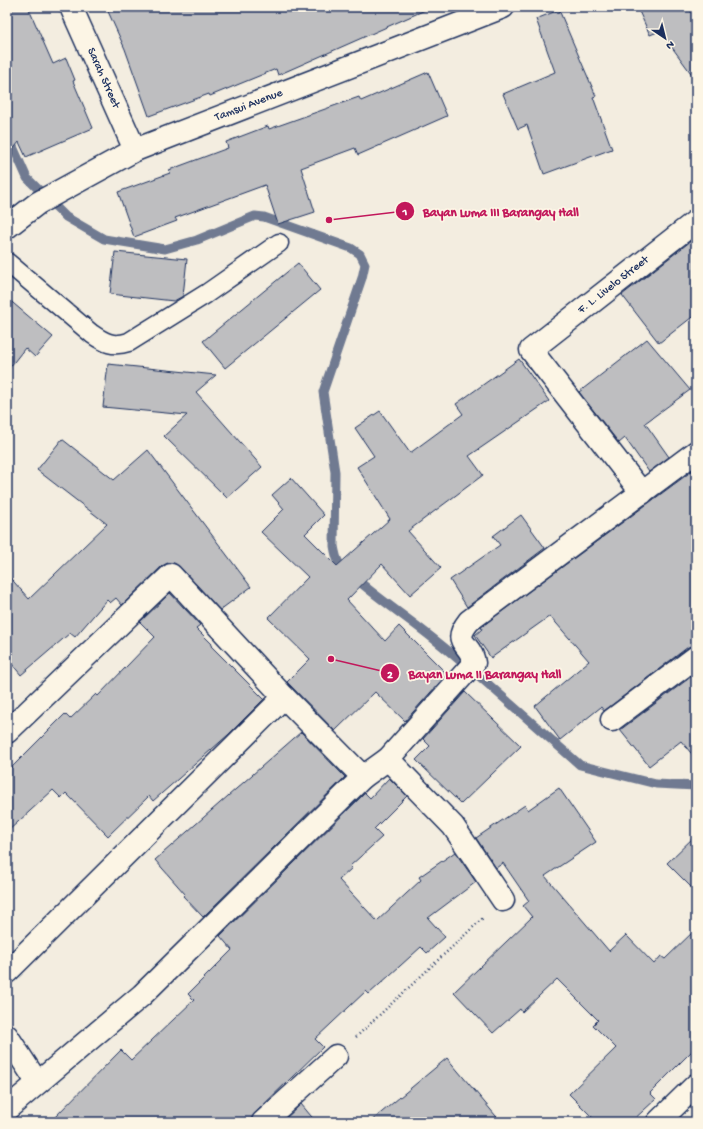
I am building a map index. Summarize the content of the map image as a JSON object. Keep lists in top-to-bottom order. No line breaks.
{"streets":{"street":["Sarah Street","Tamsui Avenue","F. L. Livelo Street"]},"crossings":[["Sarah Street","Tamsui Avenue"]],"places":["Bayan Luma III Barangay Hall","Bayan Luma II Barangay Hall"],"north":"bottom right"}
